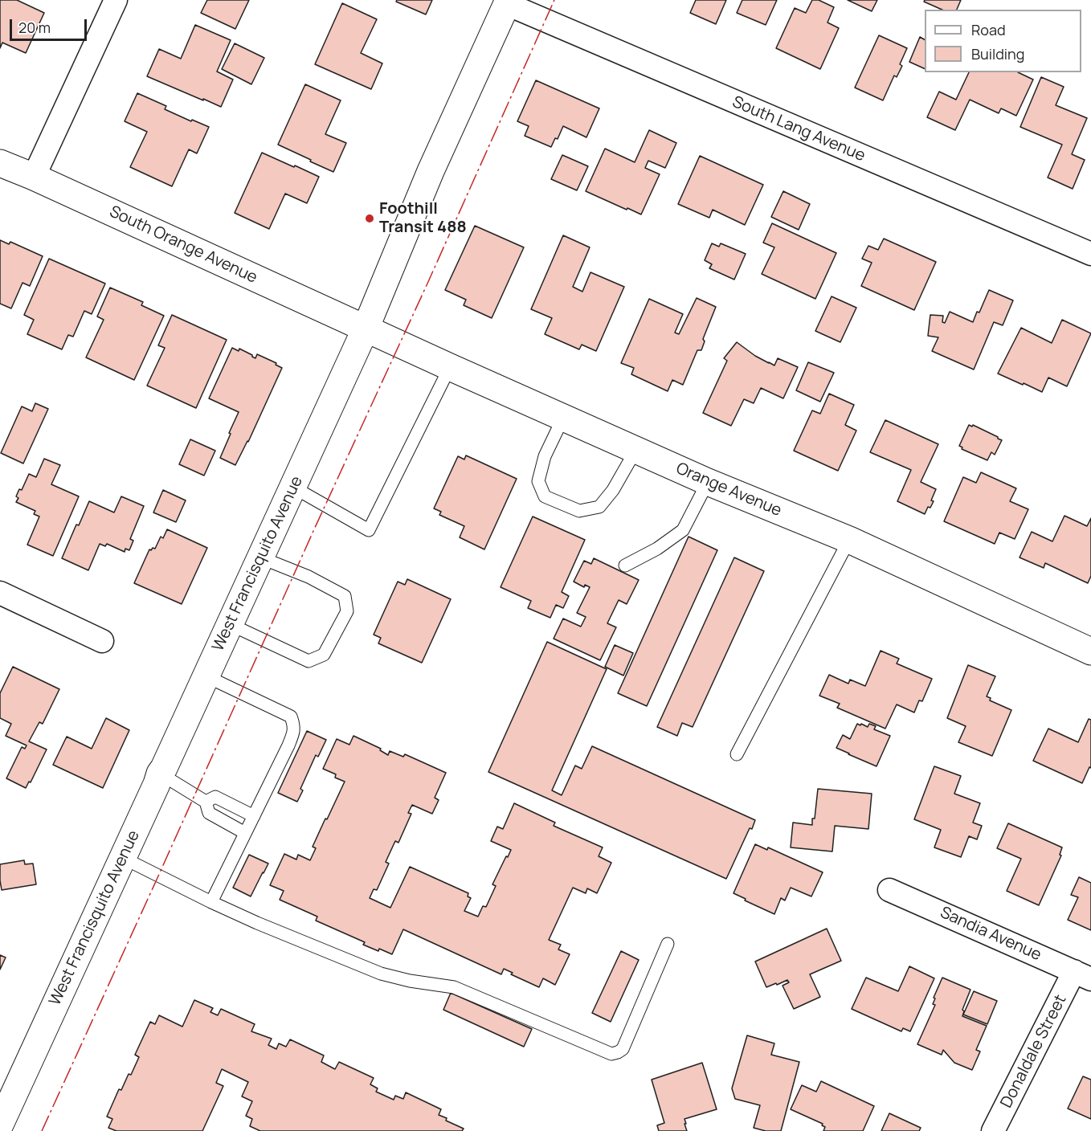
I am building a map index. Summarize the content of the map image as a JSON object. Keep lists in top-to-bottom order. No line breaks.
{"streets":{"street":["South Lang Avenue","South Orange Avenue","Orange Avenue","West Francisquito Avenue","Sandia Avenue","Donaldale Street"]},"crossings":[["South Lang Avenue","West Francisquito Avenue"],["South Orange Avenue","Orange Avenue"],["South Orange Avenue","West Francisquito Avenue"],["Orange Avenue","West Francisquito Avenue"],["Sandia Avenue","Donaldale Street"]],"places":["Foothill Transit 488"],"legend":["Road","Building"],"scale_bar":"20 m"}
